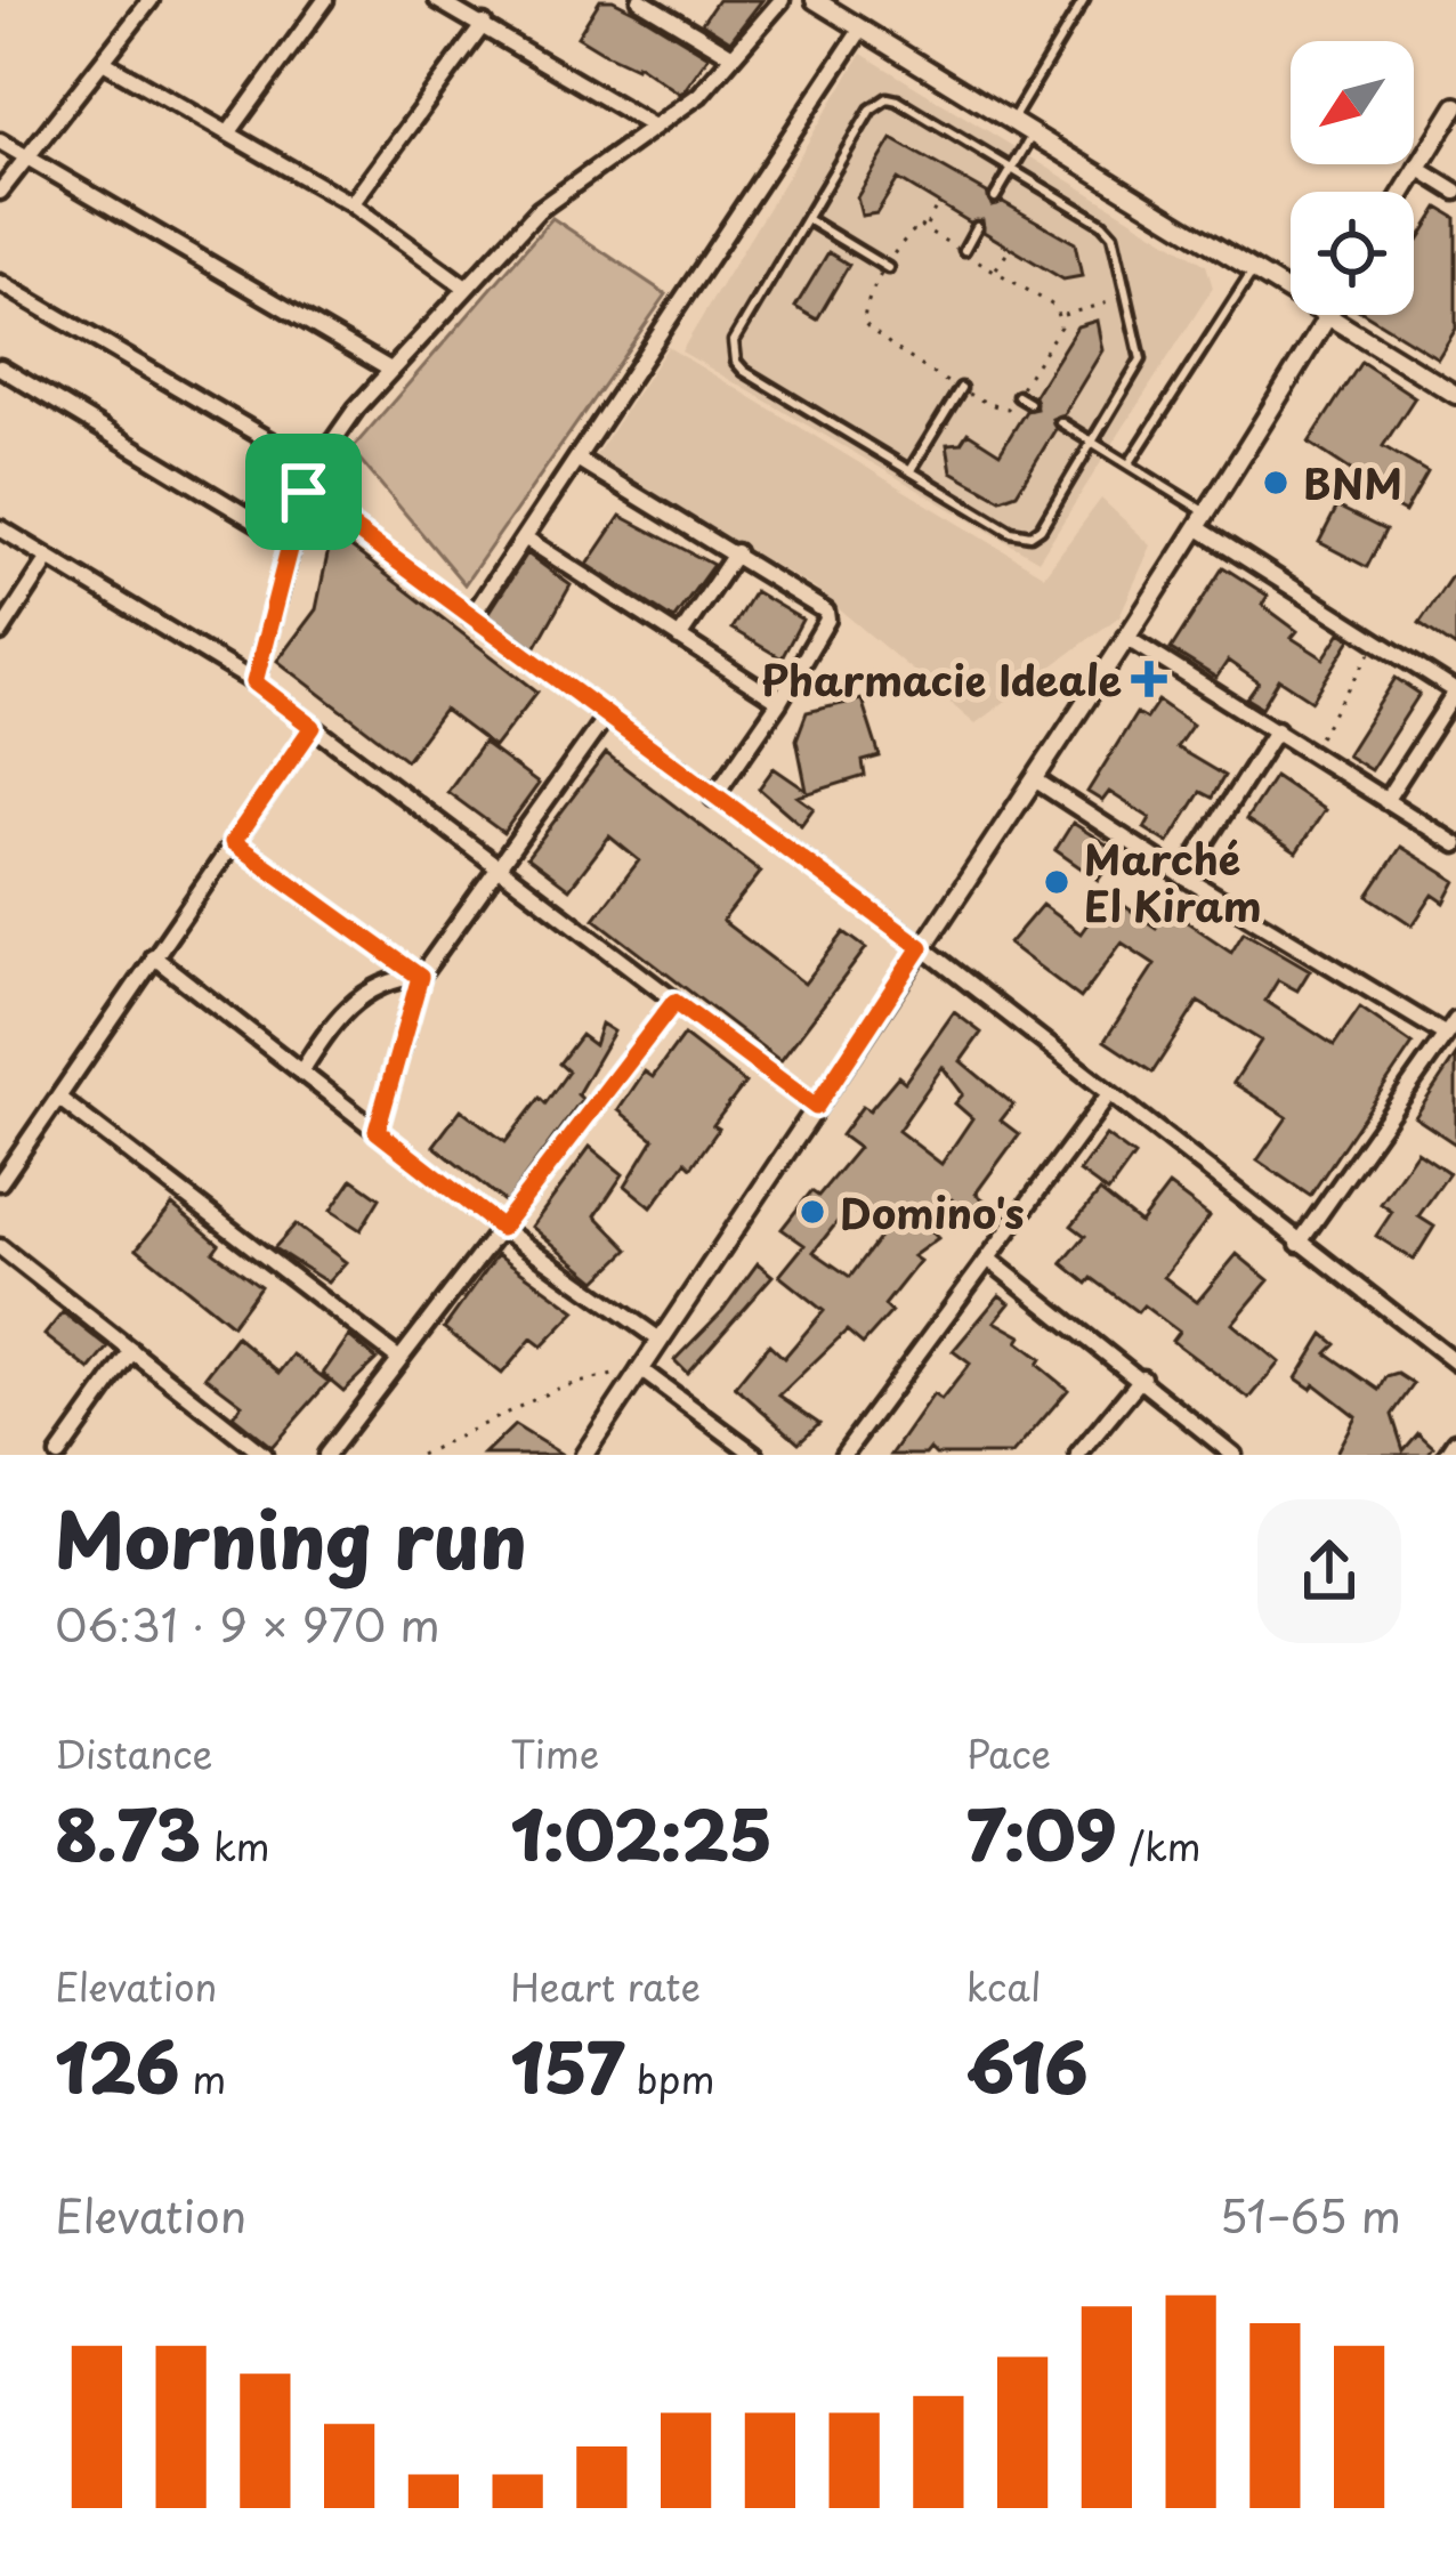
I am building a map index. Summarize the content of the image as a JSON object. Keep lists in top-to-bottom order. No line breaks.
{"places":{"other":["BNM","Marché El Kiram","Domino's"],"health":["Pharmacie Ideale"]},"north":"bottom left","page":{"heading":["Morning run","06:31 · 9 × 970 m"],"stats":[["Distance","8.73 km"],["Time","1:02:25"],["Pace","7:09 /km"],["Elevation","126 m"],["Heart rate","157 bpm"],["kcal","616"]],"chart":["Elevation","51–65 m"]}}
